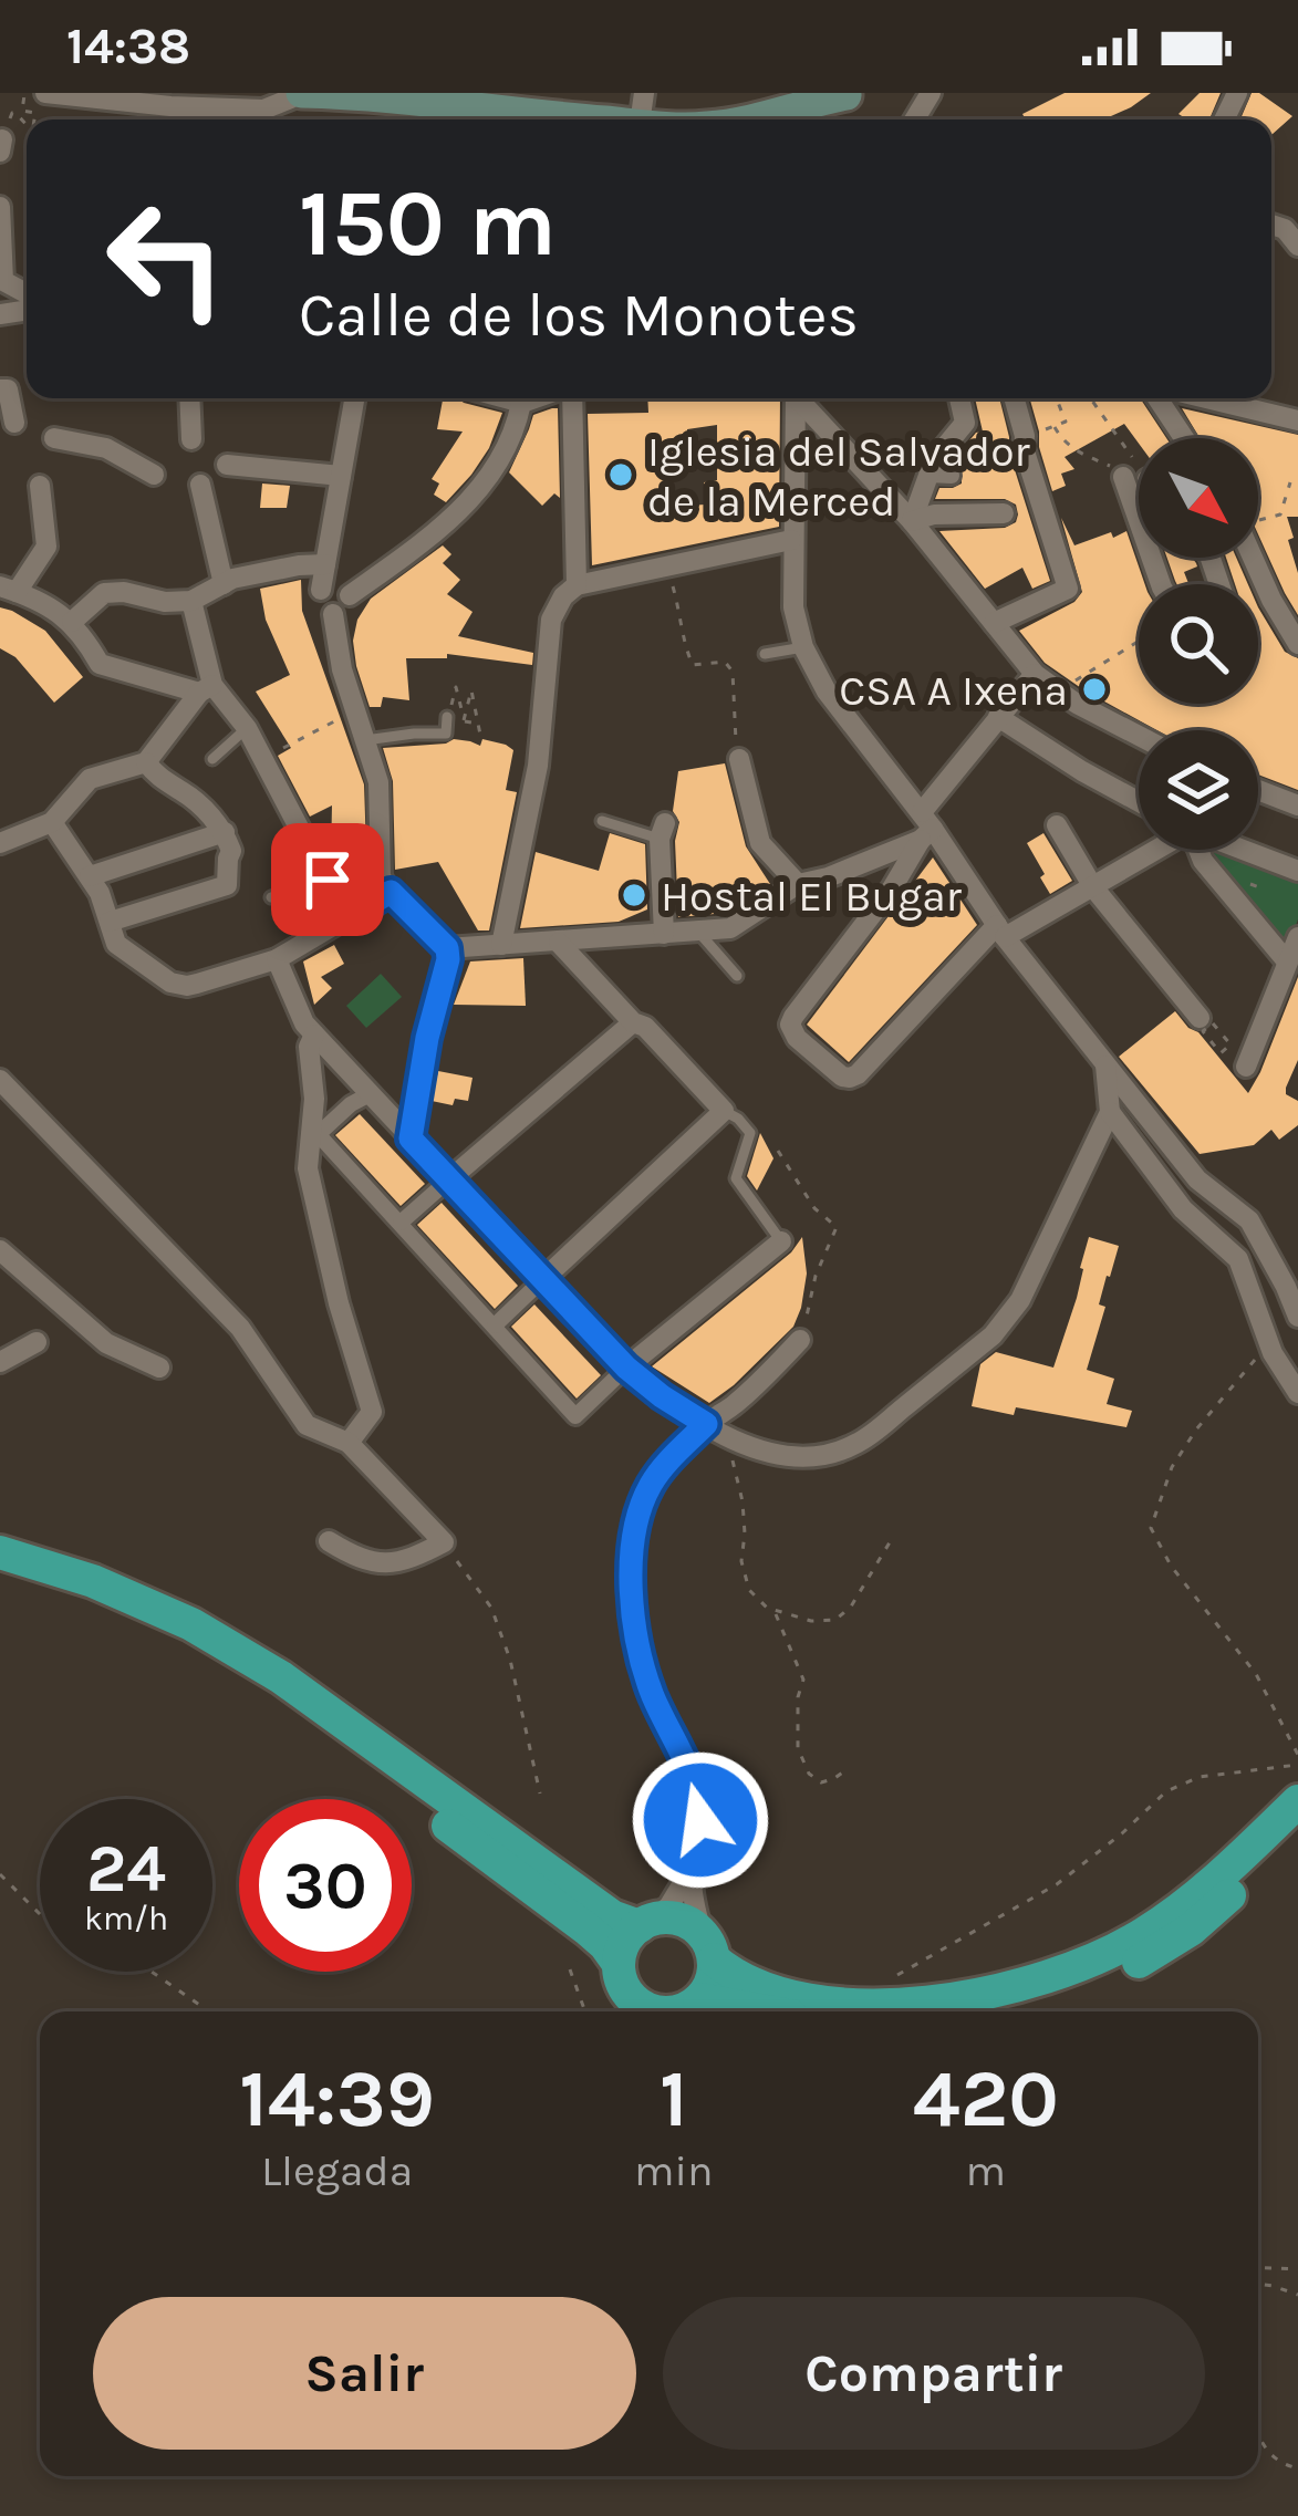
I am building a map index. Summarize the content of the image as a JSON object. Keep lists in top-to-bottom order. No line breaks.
{"places":["Iglesia del Salvador de la Merced","CSA A Ixena","Hostal El Bugar"],"north":"bottom right","page":{"status":"14:38","turn":["150 m","Calle de los Monotes"],"speed":"24 km/h","limit":"30","eta":["14:39","Llegada","1","min","420","m"],"buttons":["Salir","Compartir"]}}
